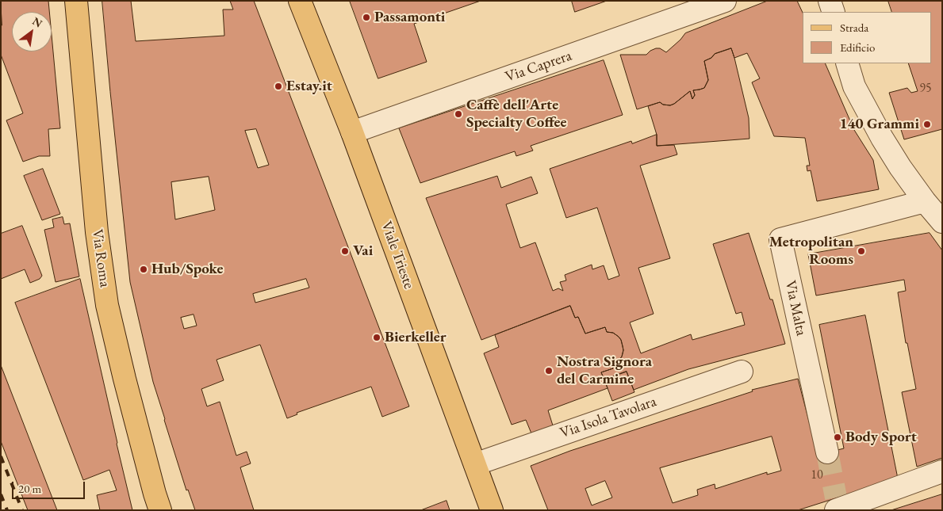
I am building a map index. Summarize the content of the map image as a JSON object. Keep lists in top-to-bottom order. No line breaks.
{"streets":{"main road":["Viale Trieste","Via Roma"],"street":["Via Caprera","Via Malta","Via Isola Tavolara"]},"crossings":[["Via Caprera","Viale Trieste"],["Viale Trieste","Via Isola Tavolara"]],"places":["Passamonti","Estay.it","Caffè dell'Arte Specialty Coffee","140 Grammi","Vai","Metropolitan Rooms","Hub/Spoke","Bierkeller","Nostra Signora del Carmine","Body Sport"],"house_numbers":["95","10"],"legend":["Strada","Edificio"],"scale_bar":"20 m","north":"top right"}
